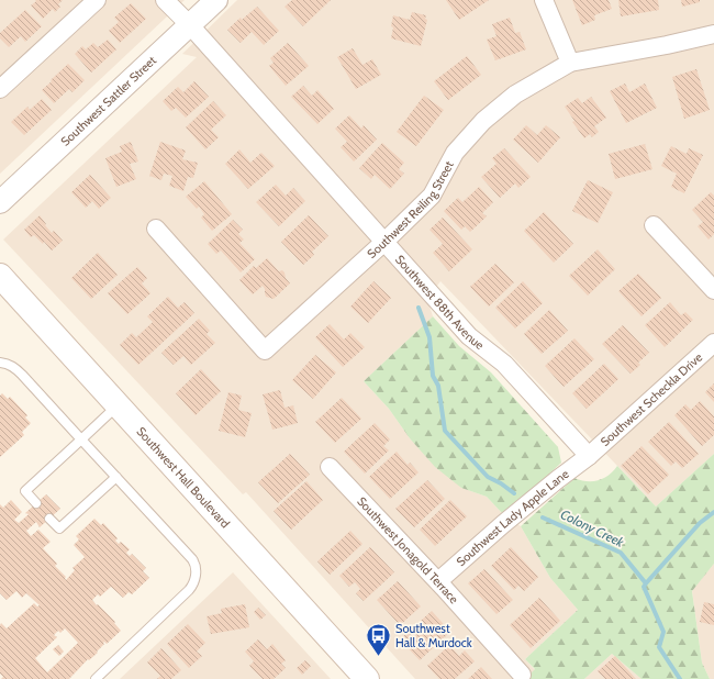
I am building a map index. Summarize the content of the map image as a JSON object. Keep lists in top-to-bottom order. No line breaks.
{"streets":{"main road":["Southwest Hall Boulevard"],"street":["Southwest Sattler Street","Southwest Reiling Street","Southwest 88th Avenue","Southwest Scheckla Drive","Southwest Lady Apple Lane","Southwest Jonagold Terrace"]},"crossings":[["Southwest Sattler Street","Southwest 88th Avenue"],["Southwest Reiling Street","Southwest 88th Avenue"],["Southwest 88th Avenue","Southwest Scheckla Drive"],["Southwest 88th Avenue","Southwest Lady Apple Lane"],["Southwest Scheckla Drive","Southwest Lady Apple Lane"],["Southwest Lady Apple Lane","Southwest Jonagold Terrace"]],"water":["Colony Creek"],"places":{"bus stop":["Southwest Hall & Murdock"]}}
